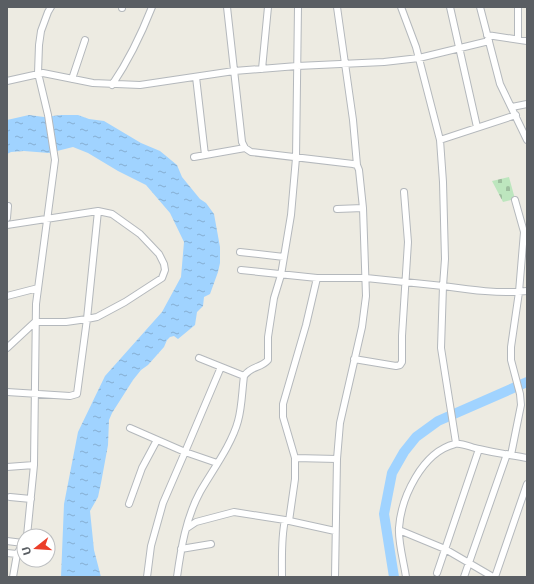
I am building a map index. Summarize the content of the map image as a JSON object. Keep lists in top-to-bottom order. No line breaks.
{"north":"left"}
